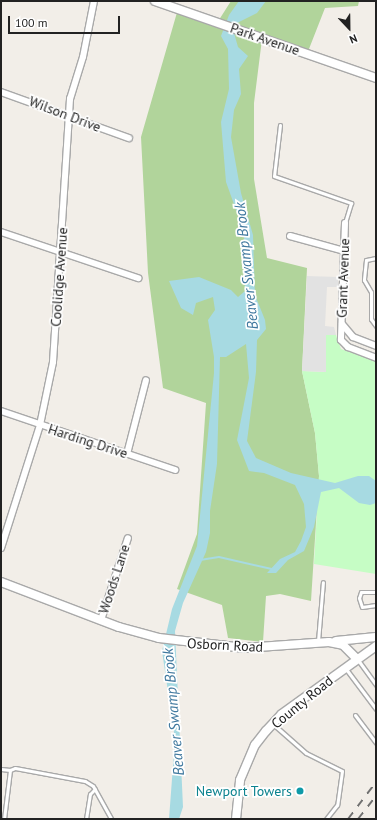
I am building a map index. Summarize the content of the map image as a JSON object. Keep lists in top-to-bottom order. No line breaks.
{"streets":{"street":["Park Avenue","Wilson Drive","Coolidge Avenue","Grant Avenue","Harding Drive","Woods Lane","Osborn Road","County Road"]},"crossings":[["Wilson Drive","Coolidge Avenue"],["Coolidge Avenue","Harding Drive"],["Woods Lane","Osborn Road"],["Osborn Road","County Road"]],"water":["Beaver Swamp Brook"],"places":["Newport Towers"],"scale_bar":"100 m","north":"bottom"}
